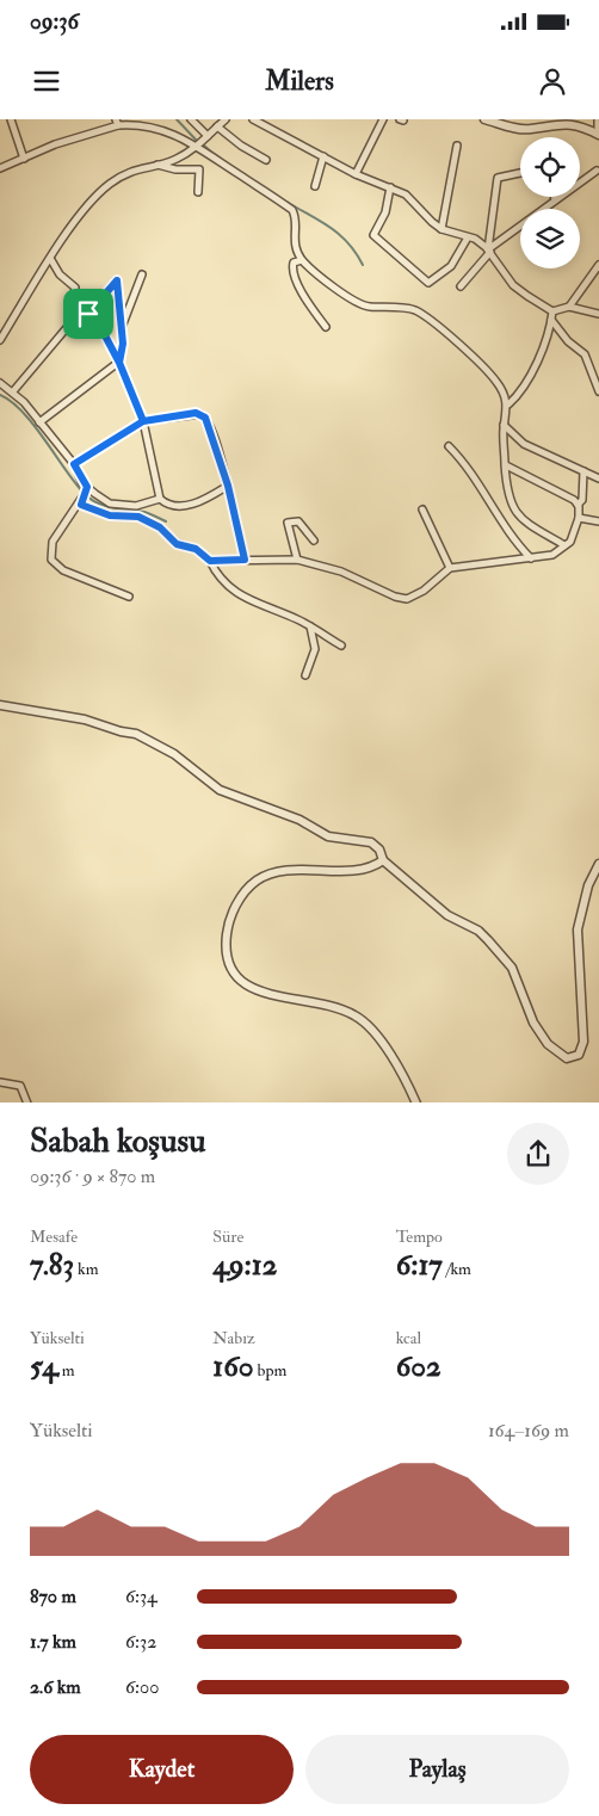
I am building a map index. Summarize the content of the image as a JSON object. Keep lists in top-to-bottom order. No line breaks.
{"page":{"status":"09:36","header":"Milers","heading":["Sabah koşusu","09:36 · 9 × 870 m"],"stats":[["Mesafe","7.83 km"],["Süre","49:12"],["Tempo","6:17 /km"],["Yükselti","54 m"],["Nabız","160 bpm"],["kcal","602"]],"chart":["Yükselti","164–169 m"],"list":[{"name":"870 m","note":"6:34"},{"name":"1.7 km","note":"6:32"},{"name":"2.6 km","note":"6:00"}],"buttons":["Kaydet","Paylaş"]}}
